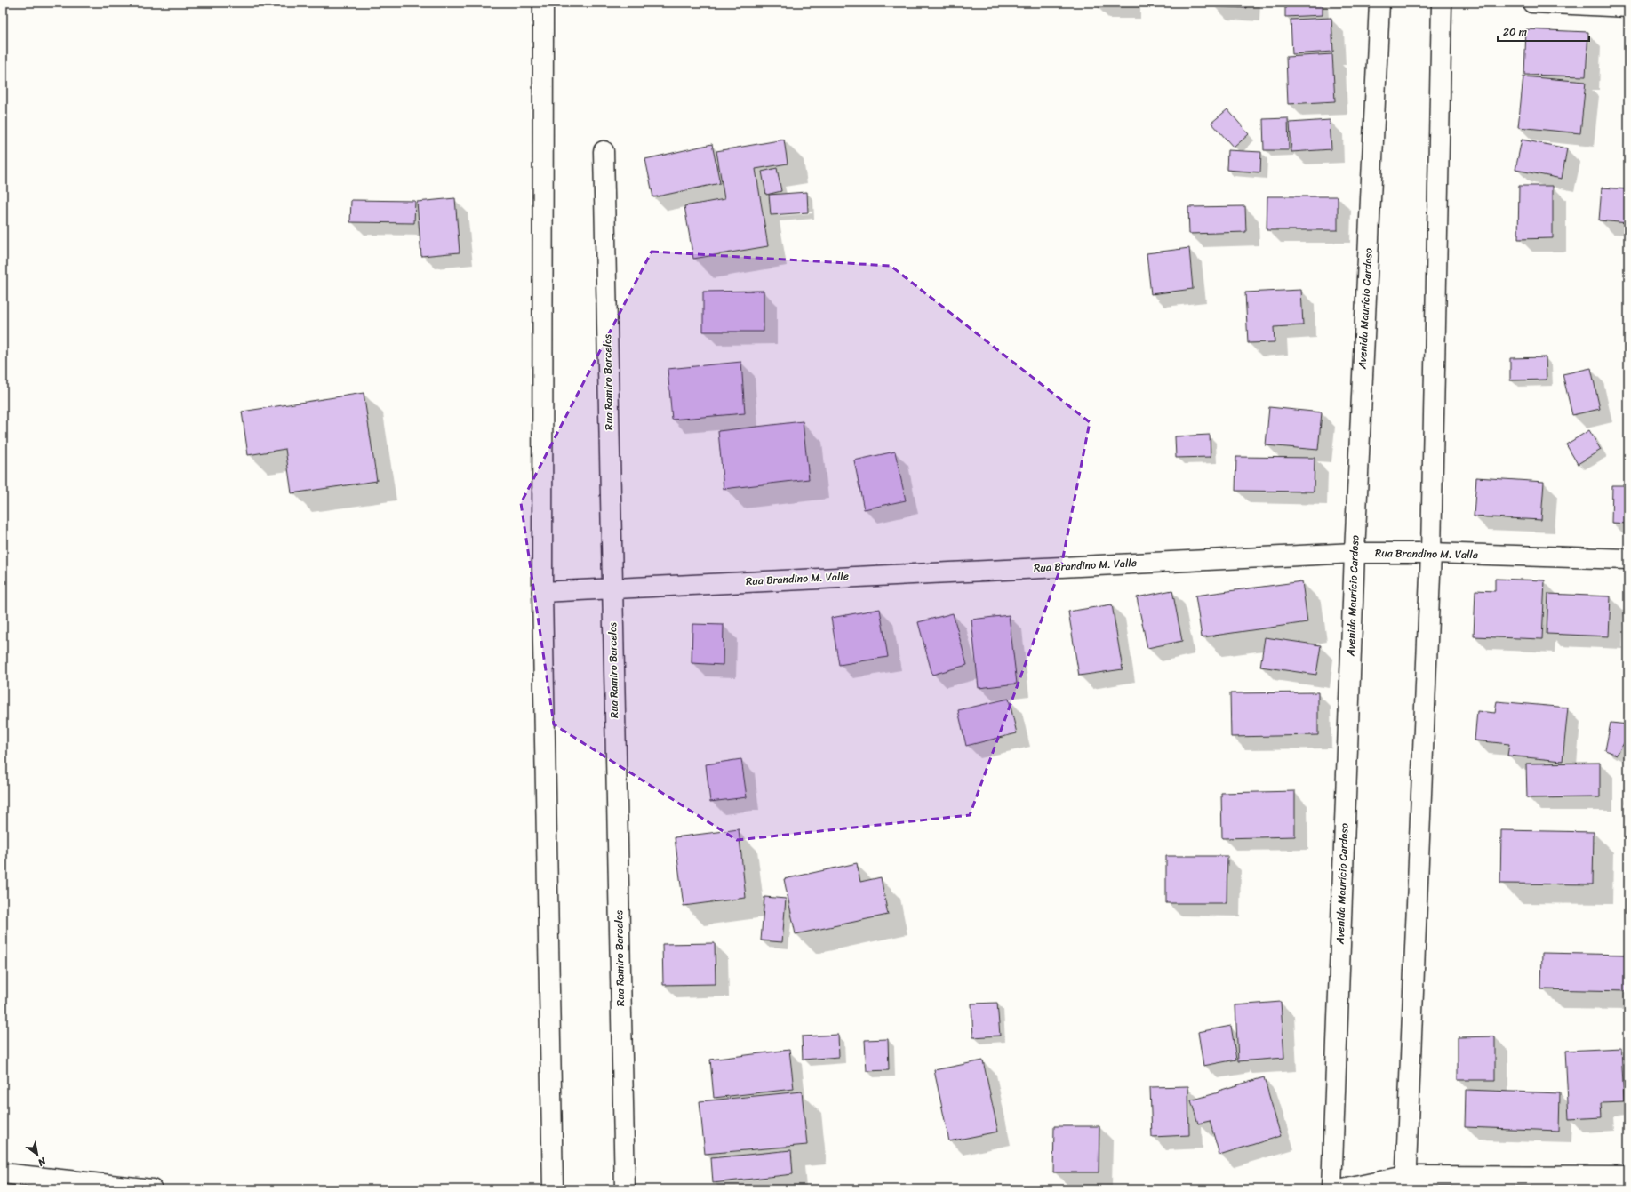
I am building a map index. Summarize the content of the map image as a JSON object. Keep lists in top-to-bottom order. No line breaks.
{"streets":{"street":["Avenida Maurício Cardoso","Rua Ramiro Barcelos","Rua Brandino M. Valle"]},"crossings":[["Avenida Maurício Cardoso","Rua Brandino M. Valle"],["Rua Ramiro Barcelos","Rua Brandino M. Valle"]],"scale_bar":"20 m","north":"bottom right"}
